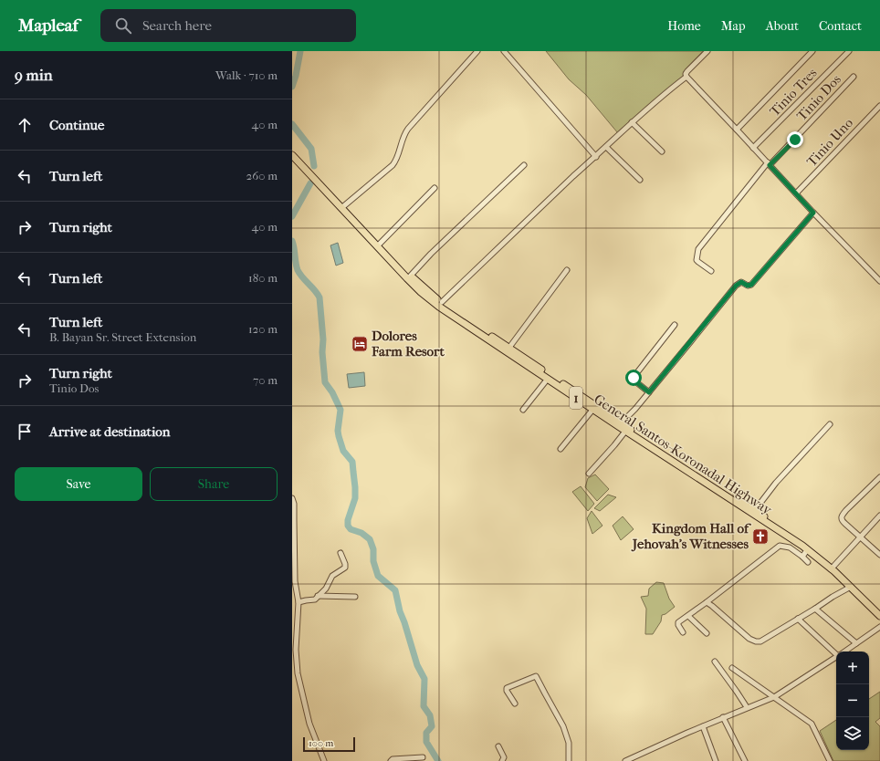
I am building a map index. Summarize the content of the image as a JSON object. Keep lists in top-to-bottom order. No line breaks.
{"streets":{"highway":["1","General Santos-Koronadal Highway"],"street":["Tinio Tres","Tinio Dos","Tinio Uno"]},"places":{"hotel":["Dolores Farm Resort"],"church":["Kingdom Hall of Jehovah's Witnesses"]},"scale_bar":"100 m","page":{"header":"Mapleaf","search":"Search here","nav":["Home","Map","About","Contact"],"heading":["9 min","Walk · 710 m"],"list":[["Continue","40 m"],["Turn left","260 m"],["Turn right","40 m"],["Turn left","180 m"],["Turn left","B. Bayan Sr. Street Extension","120 m"],["Turn right","Tinio Dos","70 m"],"Arrive at destination"],"buttons":["Save","Share"],"map_buttons":["+","−"],"scale":"100 m"}}
